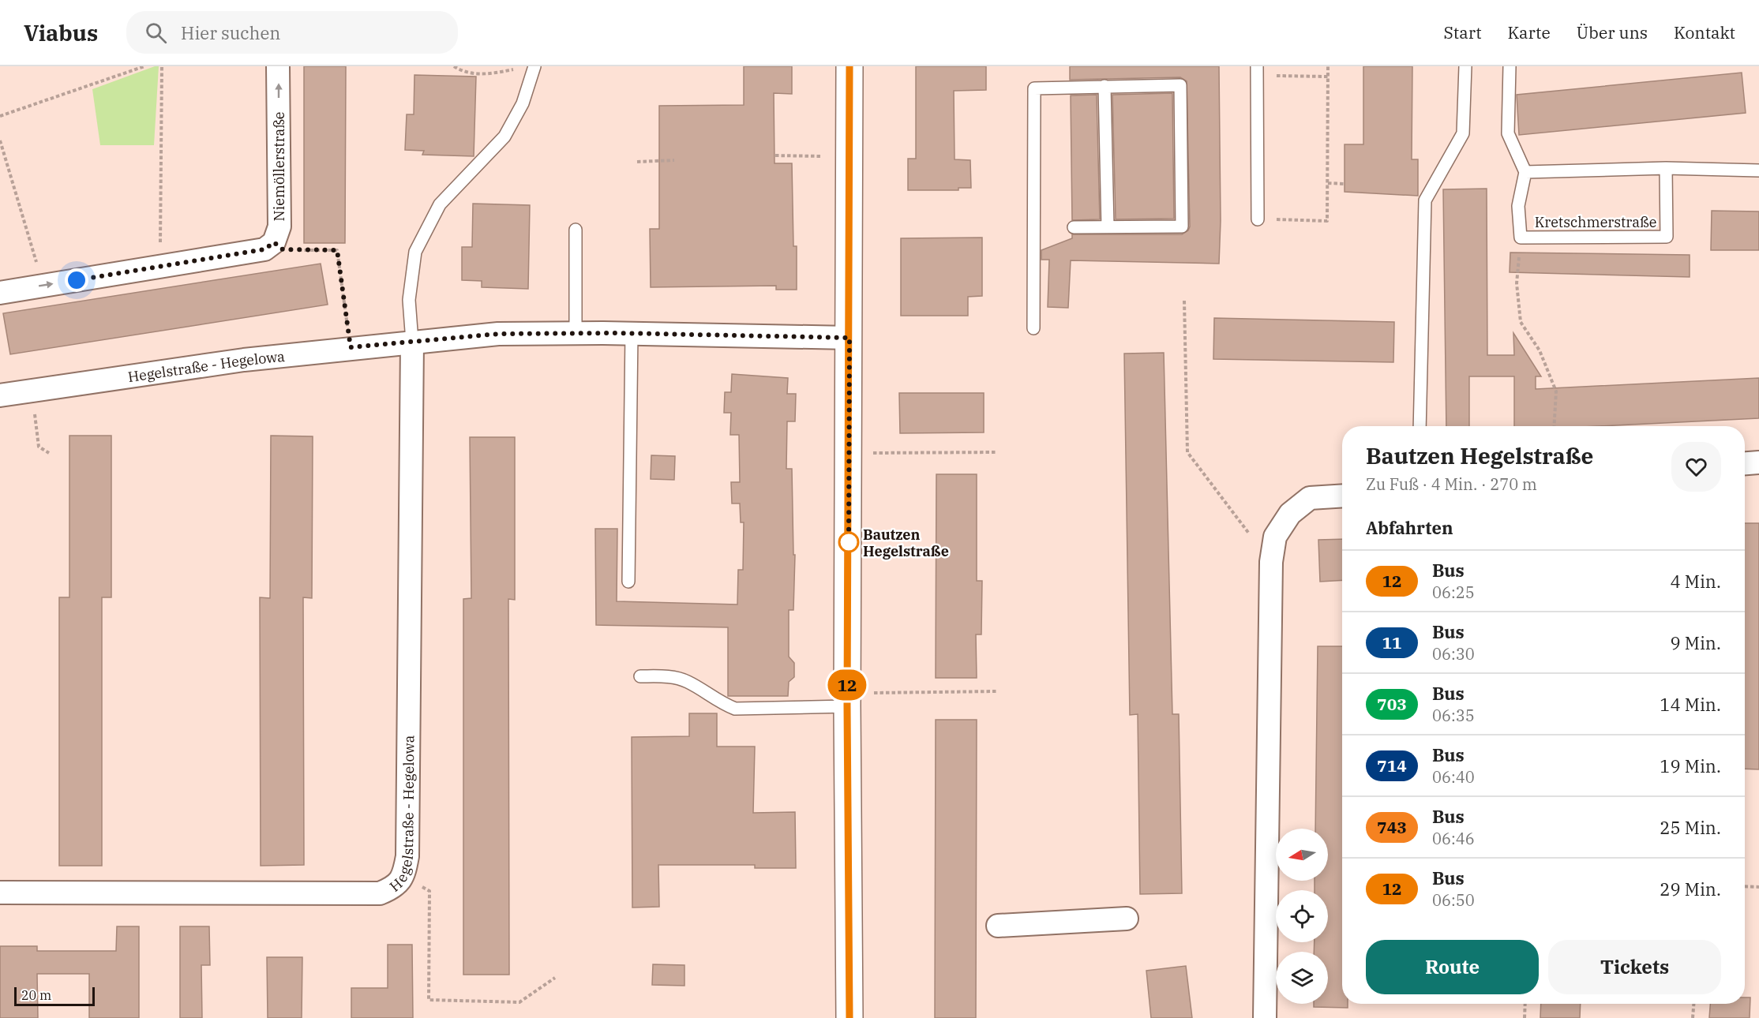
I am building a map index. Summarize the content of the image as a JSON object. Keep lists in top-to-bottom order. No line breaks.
{"streets":{"street":["Niemöllerstraße","Hegelstraße - Hegelowa"],"lane":["Kretschmerstraße"]},"places":["Bautzen Hegelstraße"],"lines":["bus line 12"],"scale_bar":"20 m","north":"left","page":{"header":"Viabus","search":"Hier suchen","nav":["Start","Karte","Über uns","Kontakt"],"on_map":"12","heading":[["Bautzen Hegelstraße","Zu Fuß · 4 Min. · 270 m"],"Abfahrten"],"list":[{"mark":"12","name":"Bus","note":"06:25","value":"4 Min."},{"mark":"11","name":"Bus","note":"06:30","value":"9 Min."},{"mark":"703","name":"Bus","note":"06:35","value":"14 Min."},{"mark":"714","name":"Bus","note":"06:40","value":"19 Min."},{"mark":"743","name":"Bus","note":"06:46","value":"25 Min."},{"mark":"12","name":"Bus","note":"06:50","value":"29 Min."}],"buttons":["Route","Tickets"],"scale":"20 m"}}
